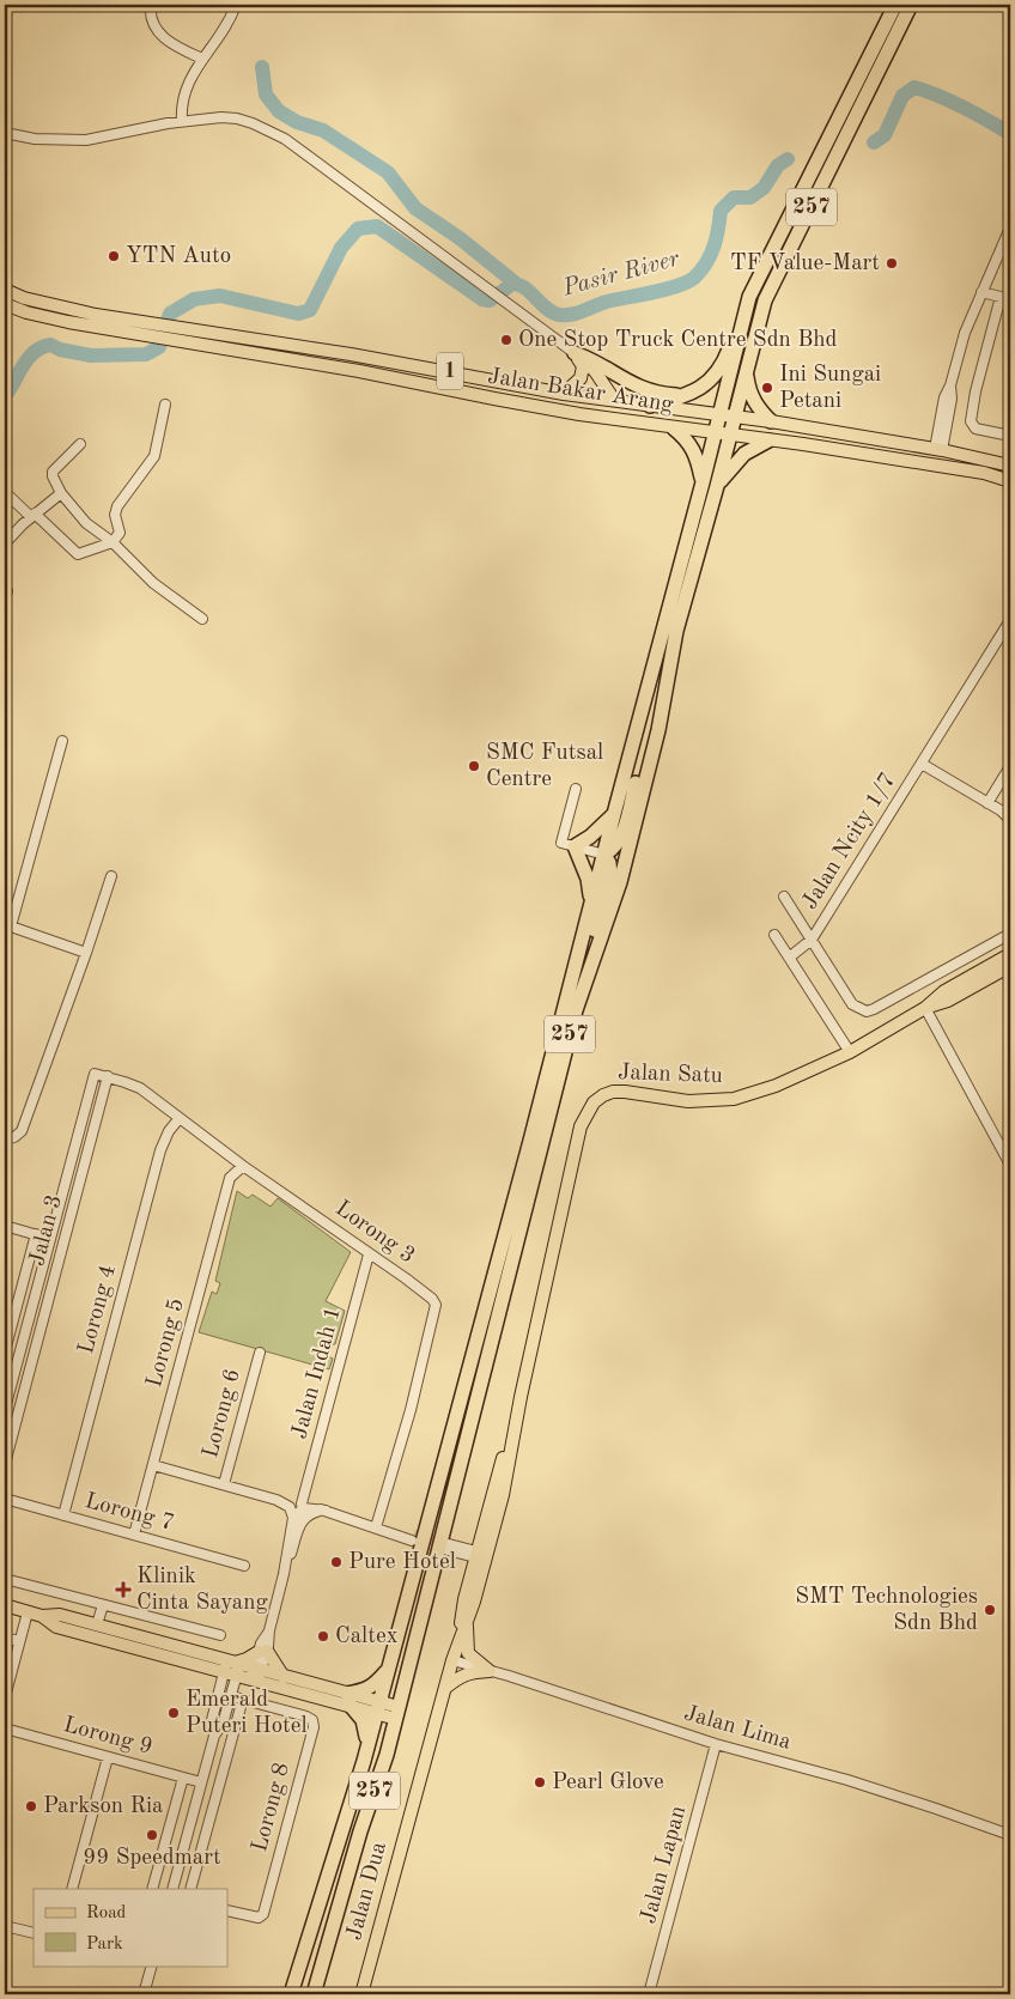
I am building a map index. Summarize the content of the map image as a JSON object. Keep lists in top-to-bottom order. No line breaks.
{"streets":{"highway":["257"],"main road":["1","Jalan Bakar Arang","Jalan Satu","Jalan Dua"],"street":["Jalan Ncity 1/7","Jalan 3","Lorong 3","Lorong 4","Lorong 5","Jalan Indah 1","Lorong 6","Lorong 7","Jalan Lima","Lorong 9","Lorong 8","Jalan Lapan"]},"crossings":[["257","Jalan Bakar Arang"],["Jalan Satu","Jalan Lima"],["Jalan Satu","Jalan Dua"],["Jalan 3","Lorong 3"],["Lorong 3","Lorong 4"],["Lorong 3","Lorong 5"],["Lorong 3","Jalan Indah 1"],["Lorong 4","Lorong 7"],["Lorong 5","Lorong 7"],["Jalan Lima","Jalan Lapan"],["Jalan Lima","Jalan Dua"]],"water":["Pasir River"],"places":{"other":["YTN Auto","TF Value-Mart","One Stop Truck Centre Sdn Bhd","Ini Sungai Petani","SMC Futsal Centre","Pure Hotel","SMT Technologies Sdn Bhd","Caltex","Emerald Puteri Hotel","Pearl Glove","Parkson Ria","99 Speedmart"],"health":["Klinik Cinta Sayang"]},"legend":["Road","Park"]}
